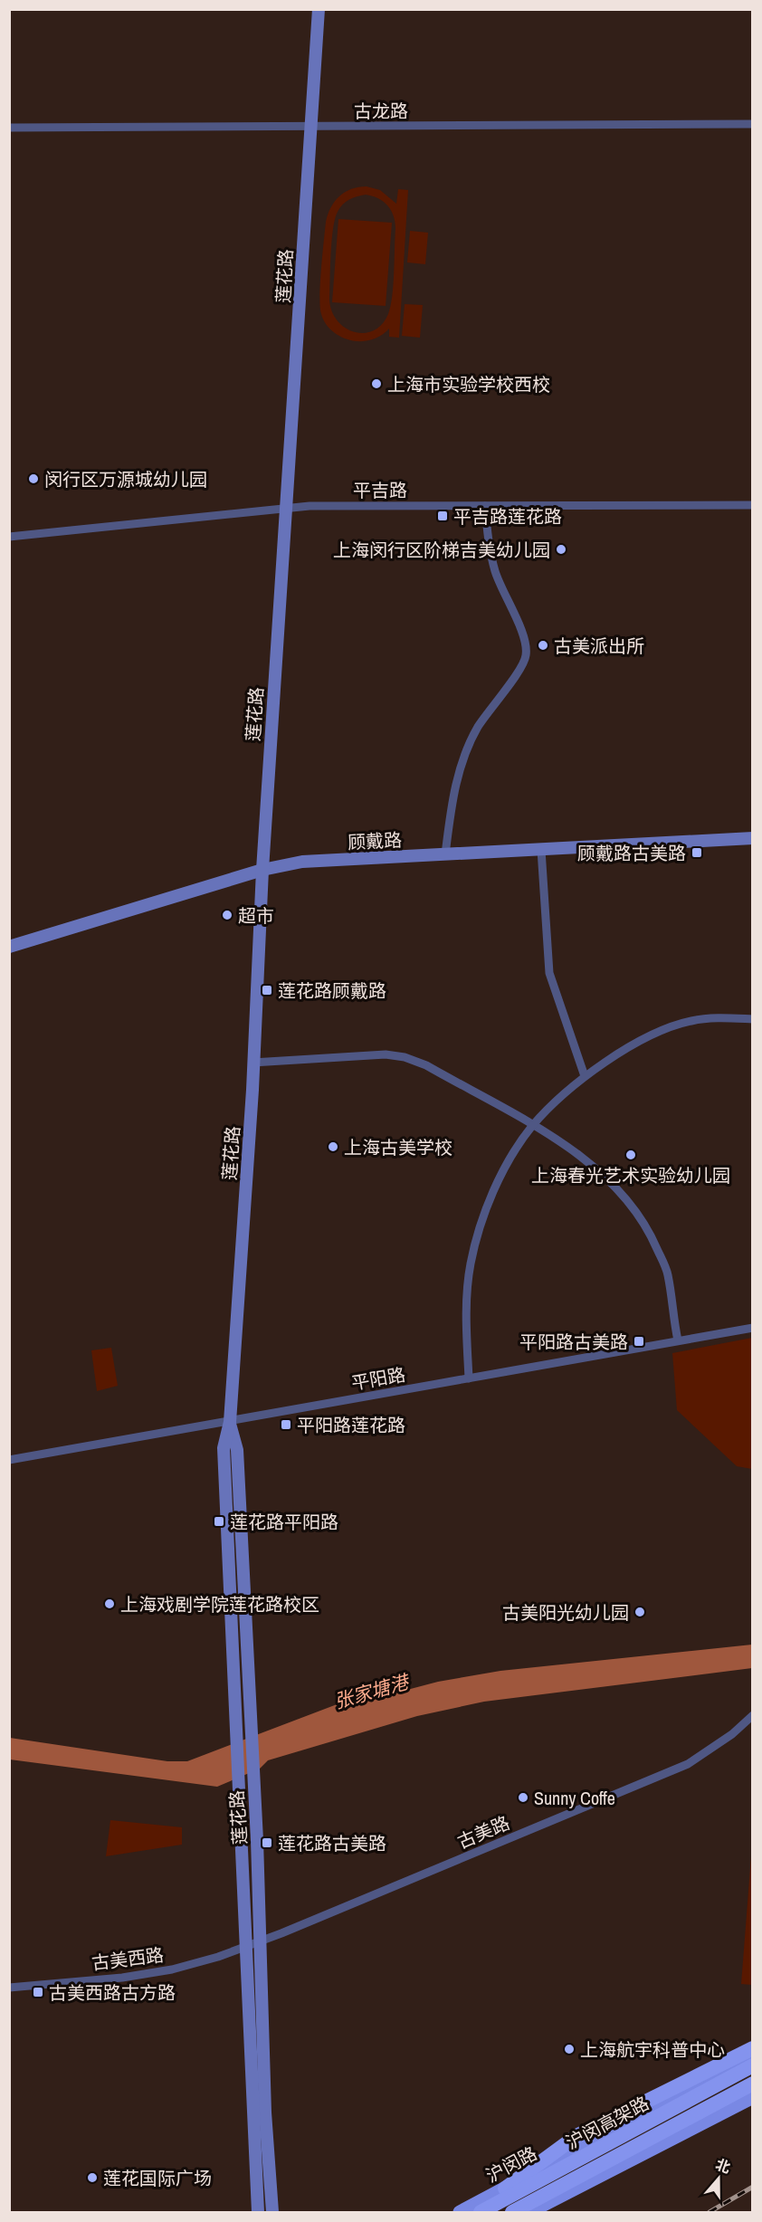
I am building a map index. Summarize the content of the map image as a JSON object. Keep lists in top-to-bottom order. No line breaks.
{"streets":{"highway":["沪闵高架路"],"main road":["莲花路","顾戴路","沪闵路"],"street":["古龙路","平吉路","平阳路","古美路","古美西路"]},"crossings":[["古龙路","莲花路"],["莲花路","平吉路"],["莲花路","顾戴路"],["莲花路","平阳路"],["莲花路","古美路"],["莲花路","古美西路"],["古美路","古美西路"]],"water":["张家塘港"],"places":{"other":["上海市实验学校西校","闵行区万源城幼儿园","上海闵行区阶梯吉美幼儿园","古美派出所","超市","上海古美学校","上海春光艺术实验幼儿园","上海戏剧学院莲花路校区","古美阳光幼儿园","Sunny Coffe","上海航宇科普中心","莲花国际广场"],"transit":["平吉路莲花路","顾戴路古美路","莲花路顾戴路","平阳路古美路","平阳路莲花路","莲花路平阳路","莲花路古美路","古美西路古方路"]},"north":"top"}
